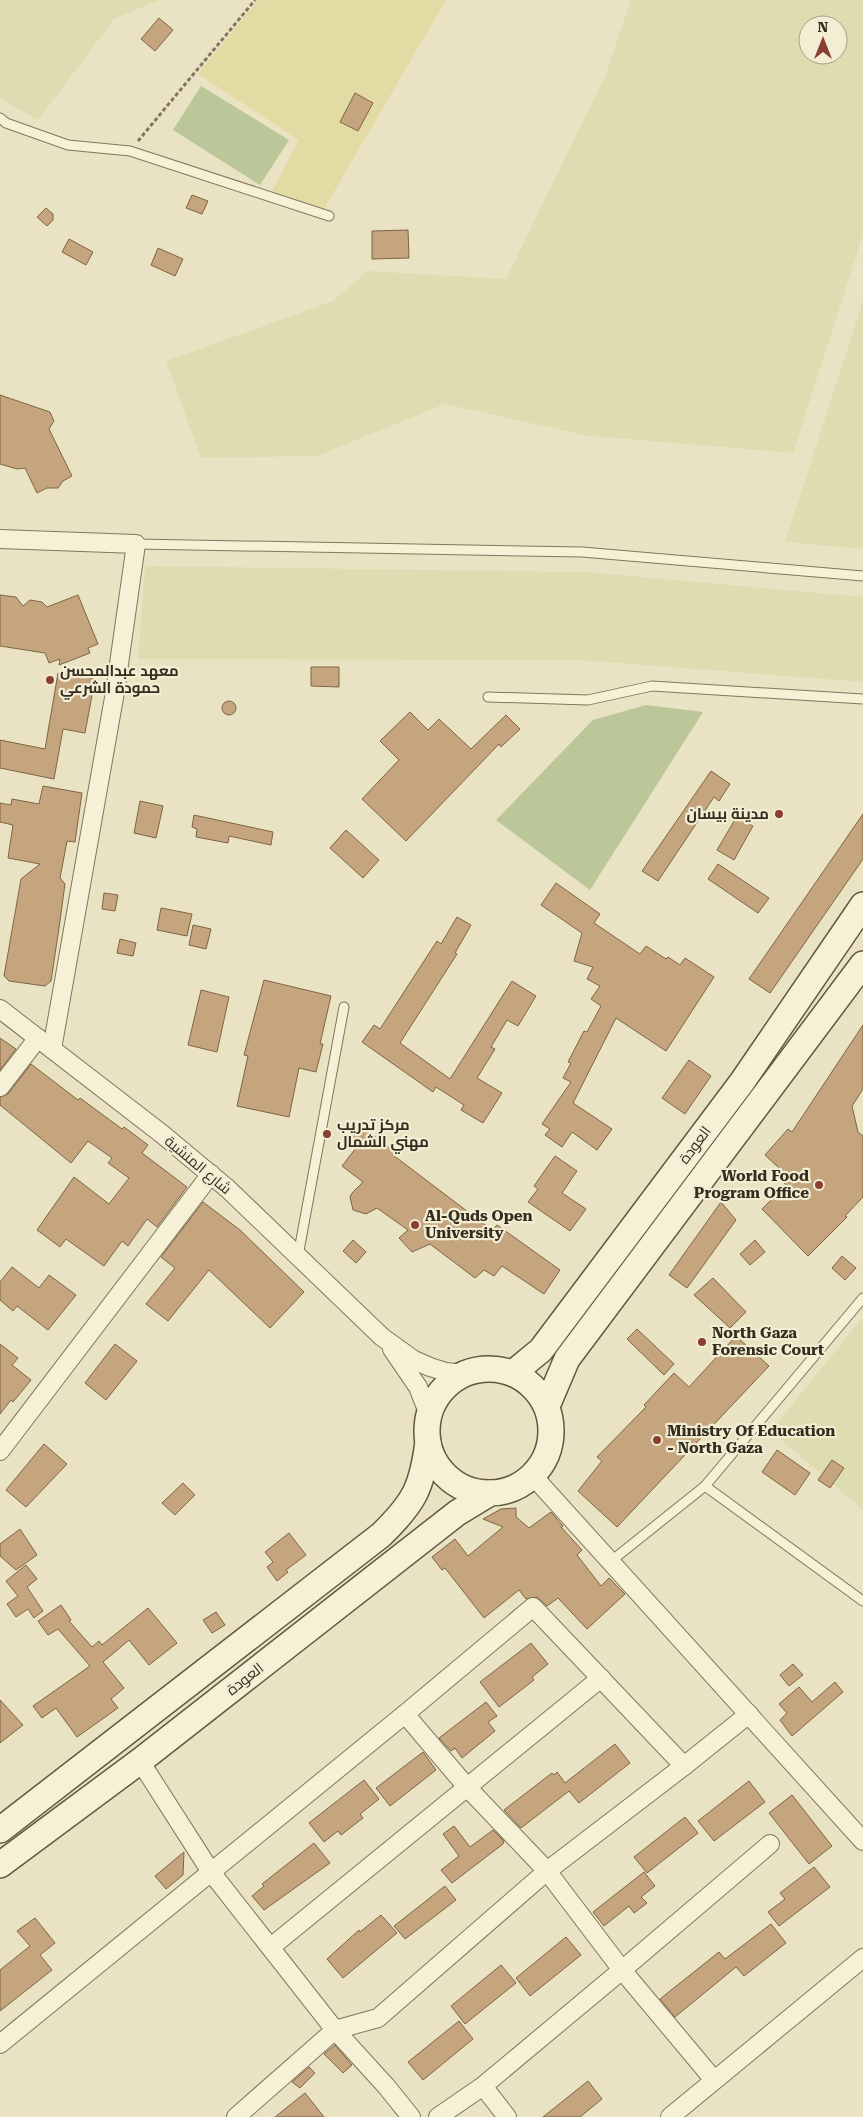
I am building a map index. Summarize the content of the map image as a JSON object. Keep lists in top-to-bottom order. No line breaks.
{"streets":{"main road":["العودة"],"street":["شارع المنشية"]},"crossings":[["العودة","شارع المنشية"]],"places":["معهد عبدالمحسن حمودة الشرعي","مدينة بيسان","مركز تدريب مهني الشمال","World Food Program Office","Al-Quds Open University","North Gaza Forensic Court","Ministry Of Education - North Gaza"],"north":"top"}
